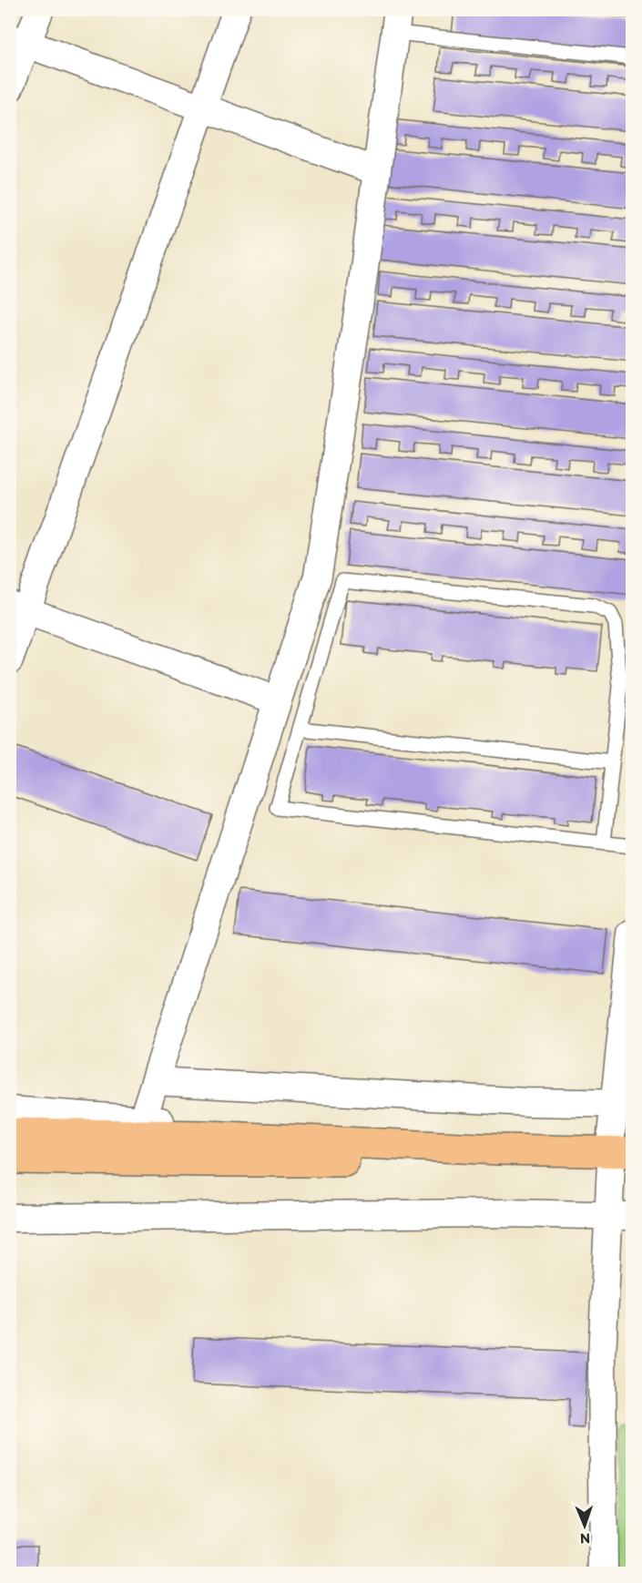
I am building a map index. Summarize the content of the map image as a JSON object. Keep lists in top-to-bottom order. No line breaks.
{"north":"bottom"}
